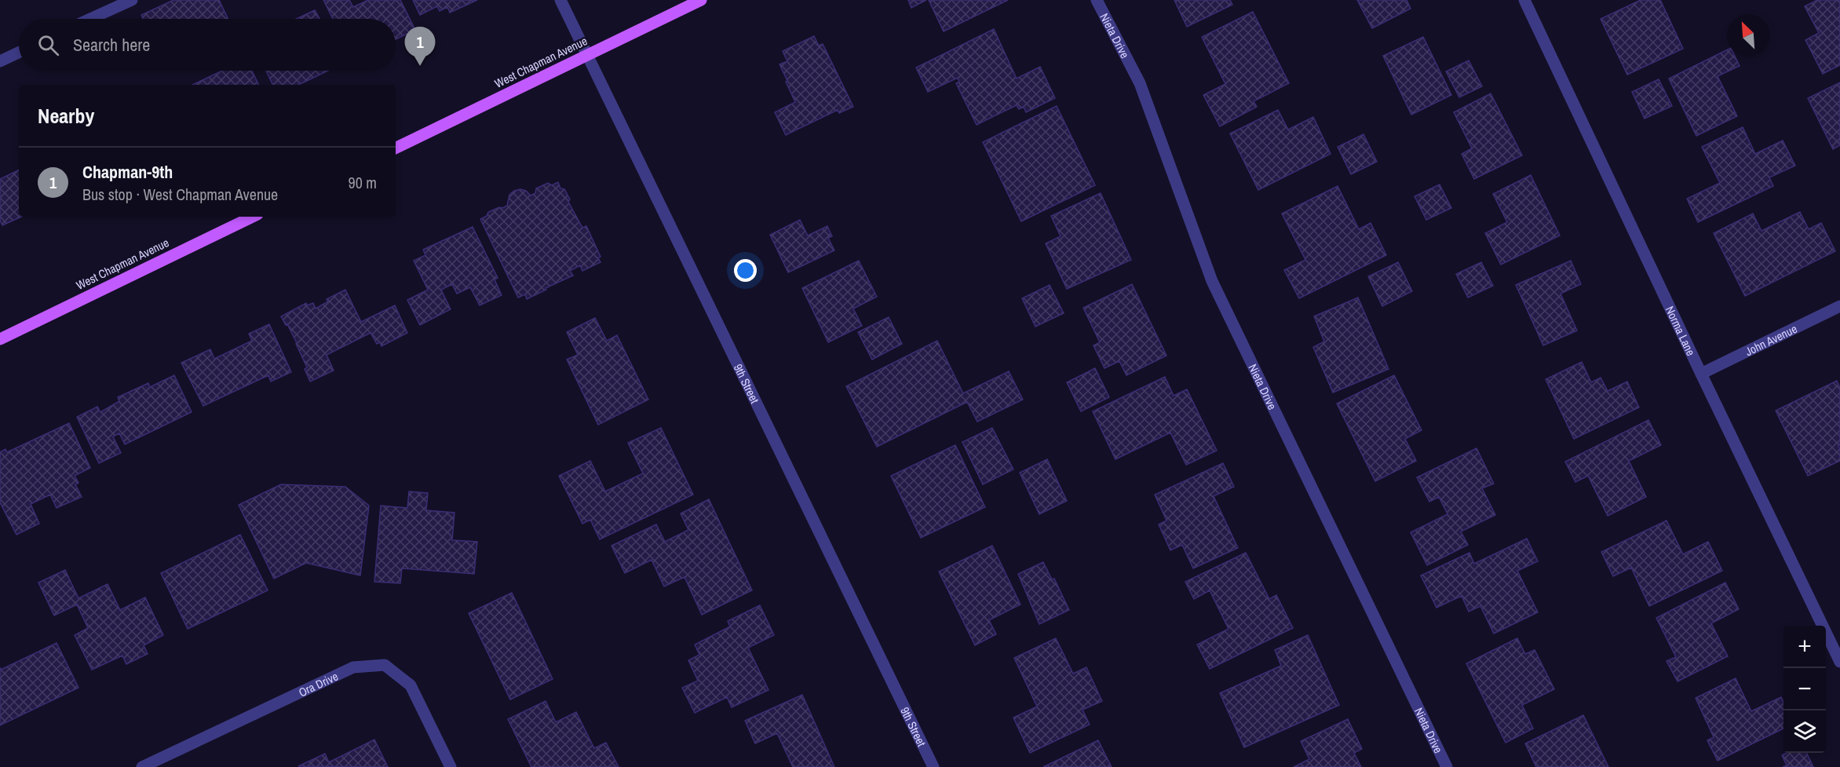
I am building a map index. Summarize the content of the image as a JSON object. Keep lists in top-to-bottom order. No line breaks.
{"streets":{"main road":["West Chapman Avenue"],"street":["Nieta Drive","Norma Lane","John Avenue","9th Street","Ora Drive"]},"crossings":[["West Chapman Avenue","9th Street"],["Norma Lane","John Avenue"]],"north":"top left","page":{"search":"Search here","pins":"1","heading":"Nearby","list":[{"mark":"1","name":"Chapman-9th","note":"Bus stop · West Chapman Avenue","value":"90 m"}],"map_buttons":["+","−"]}}
